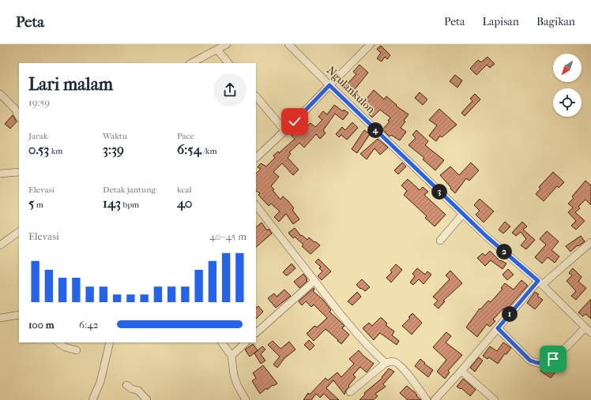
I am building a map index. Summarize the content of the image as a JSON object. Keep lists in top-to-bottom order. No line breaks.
{"streets":{"street":["Ngulankulon"]},"north":"bottom left","page":{"header":"Peta","nav":["Peta","Lapisan","Bagikan"],"heading":["Lari malam","19:59"],"stats":[["Jarak","0.53 km"],["Waktu","3:39"],["Pace","6:54 /km"],["Elevasi","5 m"],["Detak jantung","143 bpm"],["kcal","40"]],"pins":["4","3","2","1"],"chart":["Elevasi","40–45 m"],"list":[{"name":"100 m","note":"6:42"}]}}
